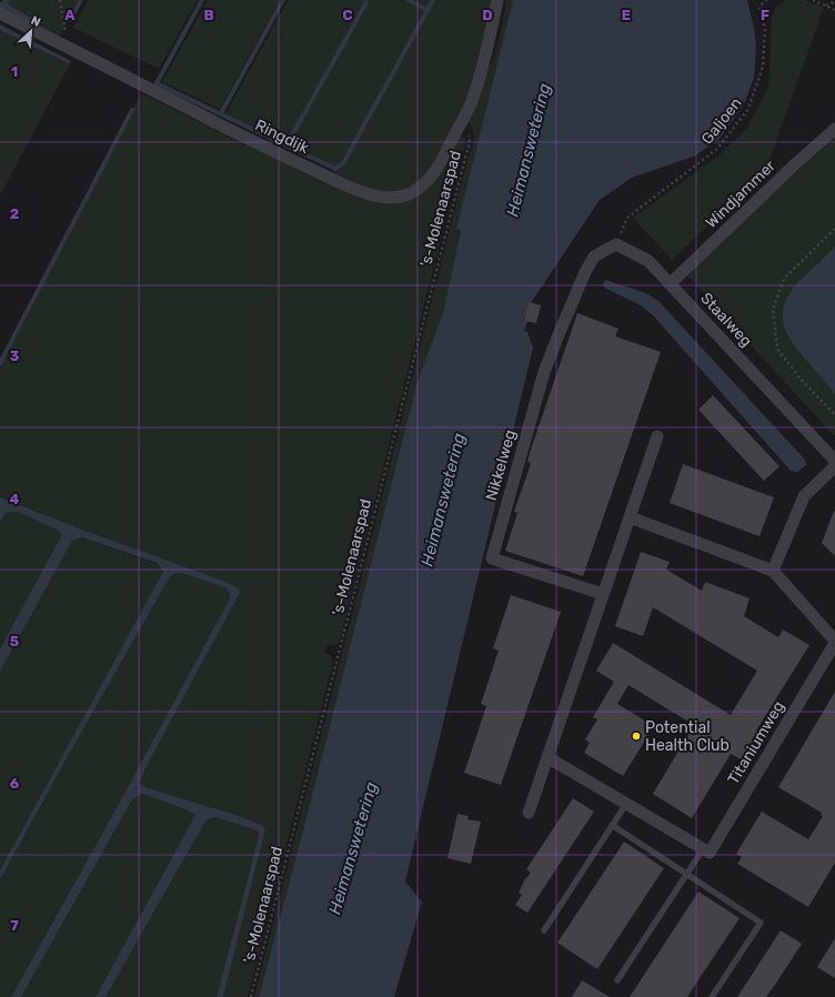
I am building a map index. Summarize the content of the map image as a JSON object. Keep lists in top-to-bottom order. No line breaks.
{"streets":{"street":["Ringdijk","Windjammer","Staalweg","Nikkelweg","Titaniumweg"],"path":["Galjoen","'s-Molenaarspad"]},"crossings":[["Galjoen","Staalweg"],["Galjoen","Nikkelweg"],["Ringdijk","'s-Molenaarspad"],["Windjammer","Staalweg"],["Staalweg","Nikkelweg"]],"water":["Heimanswetering"],"places":["Potential Health Club"],"north":"top right","grid":{"columns":["A","B","C","D","E","F"],"rows":["1","2","3","4","5","6","7"]}}
